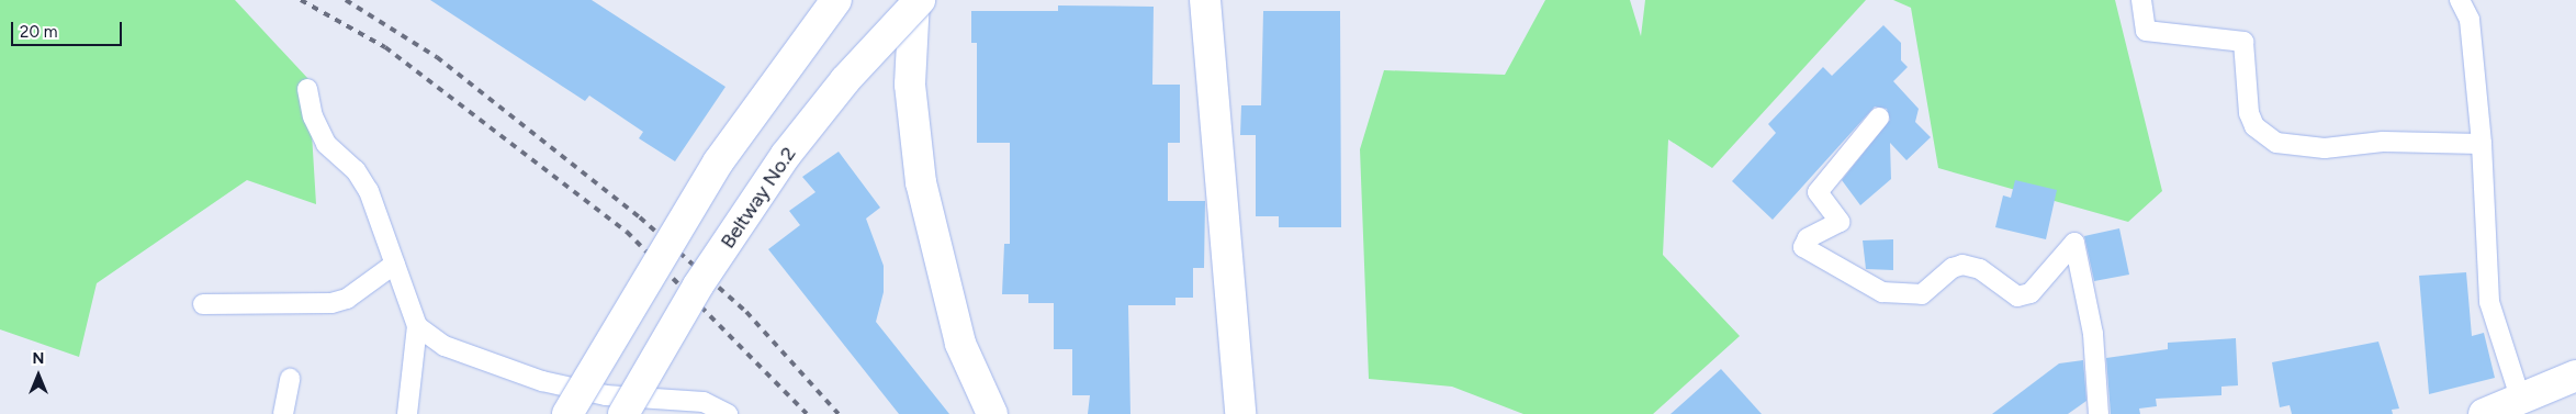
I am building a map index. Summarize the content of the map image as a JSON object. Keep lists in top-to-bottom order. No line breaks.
{"streets":{"main road":["Beltway No.2"]},"scale_bar":"20 m","north":"top"}
